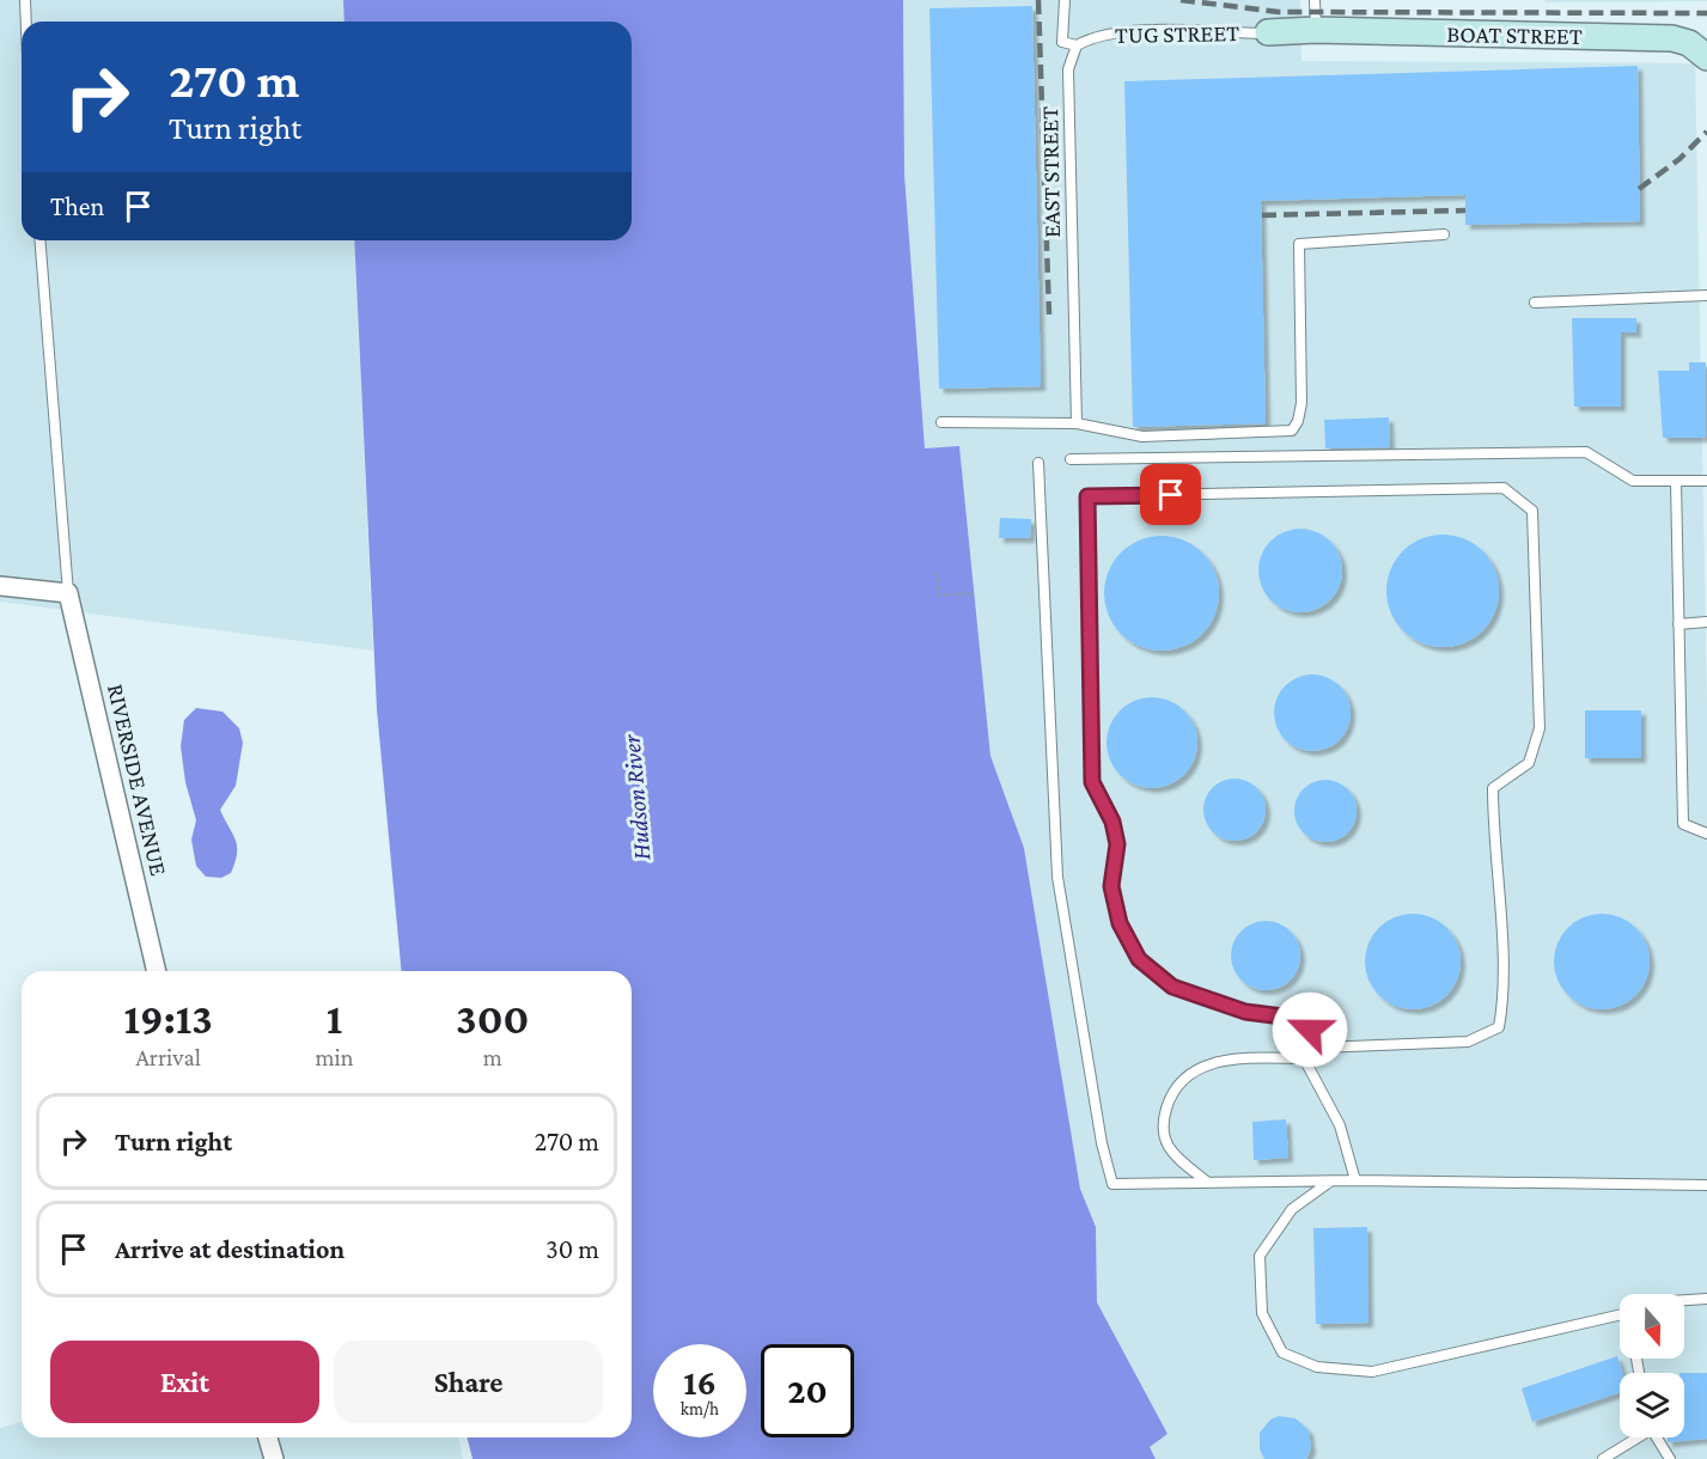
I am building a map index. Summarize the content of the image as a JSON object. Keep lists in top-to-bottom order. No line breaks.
{"streets":{"street":["TUG STREET","BOAT STREET","RIVERSIDE AVENUE"],"lane":["EAST STREET"]},"crossings":[["TUG STREET","BOAT STREET"],["TUG STREET","EAST STREET"]],"water":["Hudson River"],"north":"bottom","page":{"turn":["270 m","Turn right"],"then":"Then","eta":["19:13","Arrival","1","min","300","m"],"list":[{"name":"Turn right","value":"270 m"},{"name":"Arrive at destination","value":"30 m"}],"buttons":["Exit","Share"],"speed":"16 km/h","limit":"20"}}
